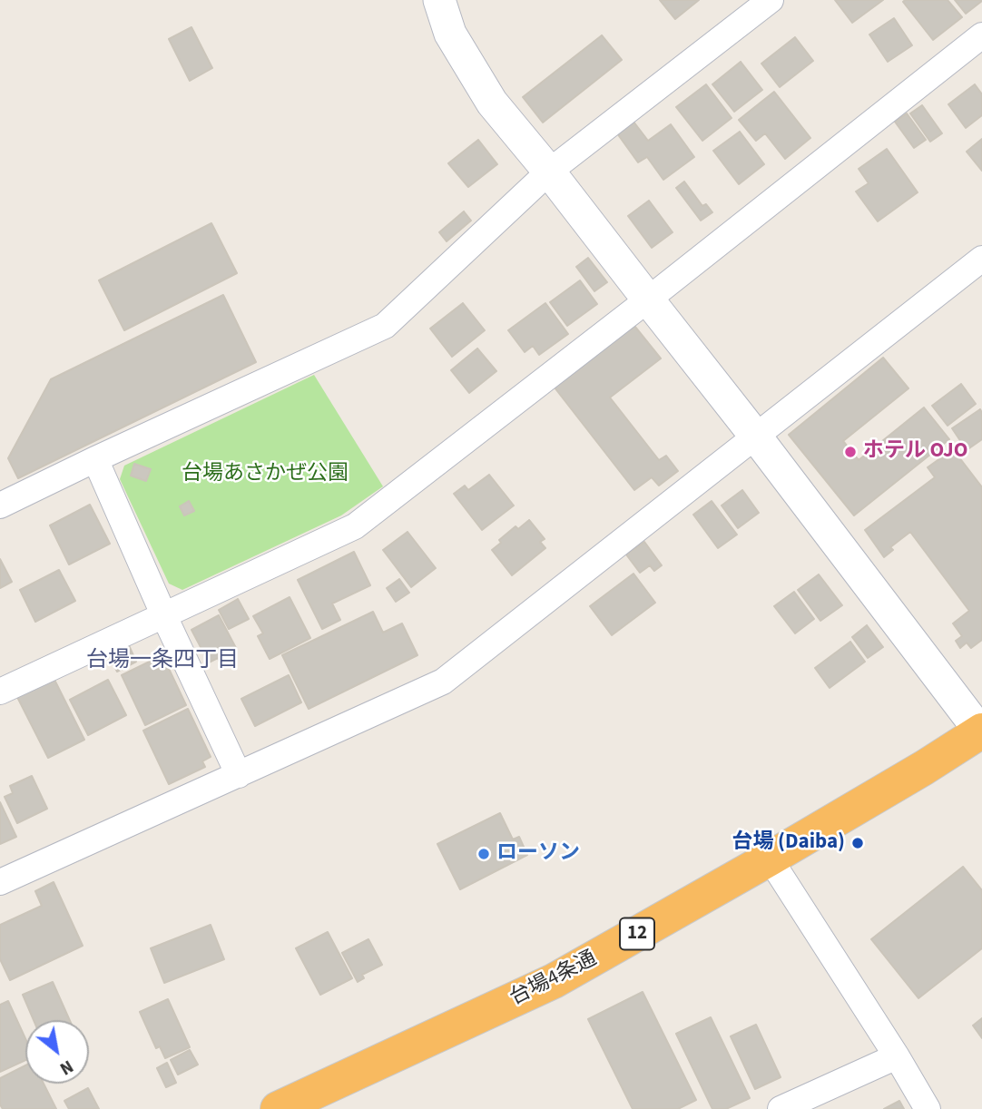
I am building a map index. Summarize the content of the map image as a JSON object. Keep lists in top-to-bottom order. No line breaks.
{"streets":{"highway":["12","台場4条通"]},"districts":["台場一条四丁目"],"parks":["台場あさかぜ公園"],"places":["ホテル OJO","台場 (Daiba)","ローソン"],"north":"bottom right"}
